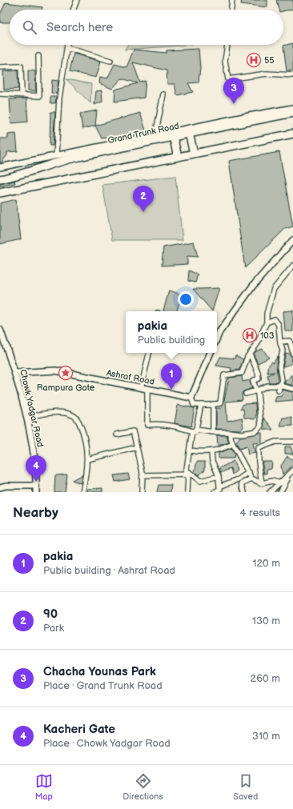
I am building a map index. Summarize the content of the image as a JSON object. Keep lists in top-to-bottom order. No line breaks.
{"streets":{"highway":["Grand Trunk Road"],"street":["Ashraf Road","Chowk Yadgar Road"]},"crossings":[["Ashraf Road","Chowk Yadgar Road"]],"places":{"hospital":["55","103"],"place":["Rampura Gate"]},"page":{"search":"Search here","pins":["3","2","1","4"],"popup":["pakia","Public building"],"heading":["Nearby","4 results"],"list":[{"mark":"1","name":"pakia","note":"Public building · Ashraf Road","value":"120 m"},{"mark":"2","name":"90","note":"Park","value":"130 m"},{"mark":"3","name":"Chacha Younas Park","note":"Place · Grand Trunk Road","value":"260 m"},{"mark":"4","name":"Kacheri Gate","note":"Place · Chowk Yadgar Road","value":"310 m"}],"nav":["Map","Directions","Saved"]}}
